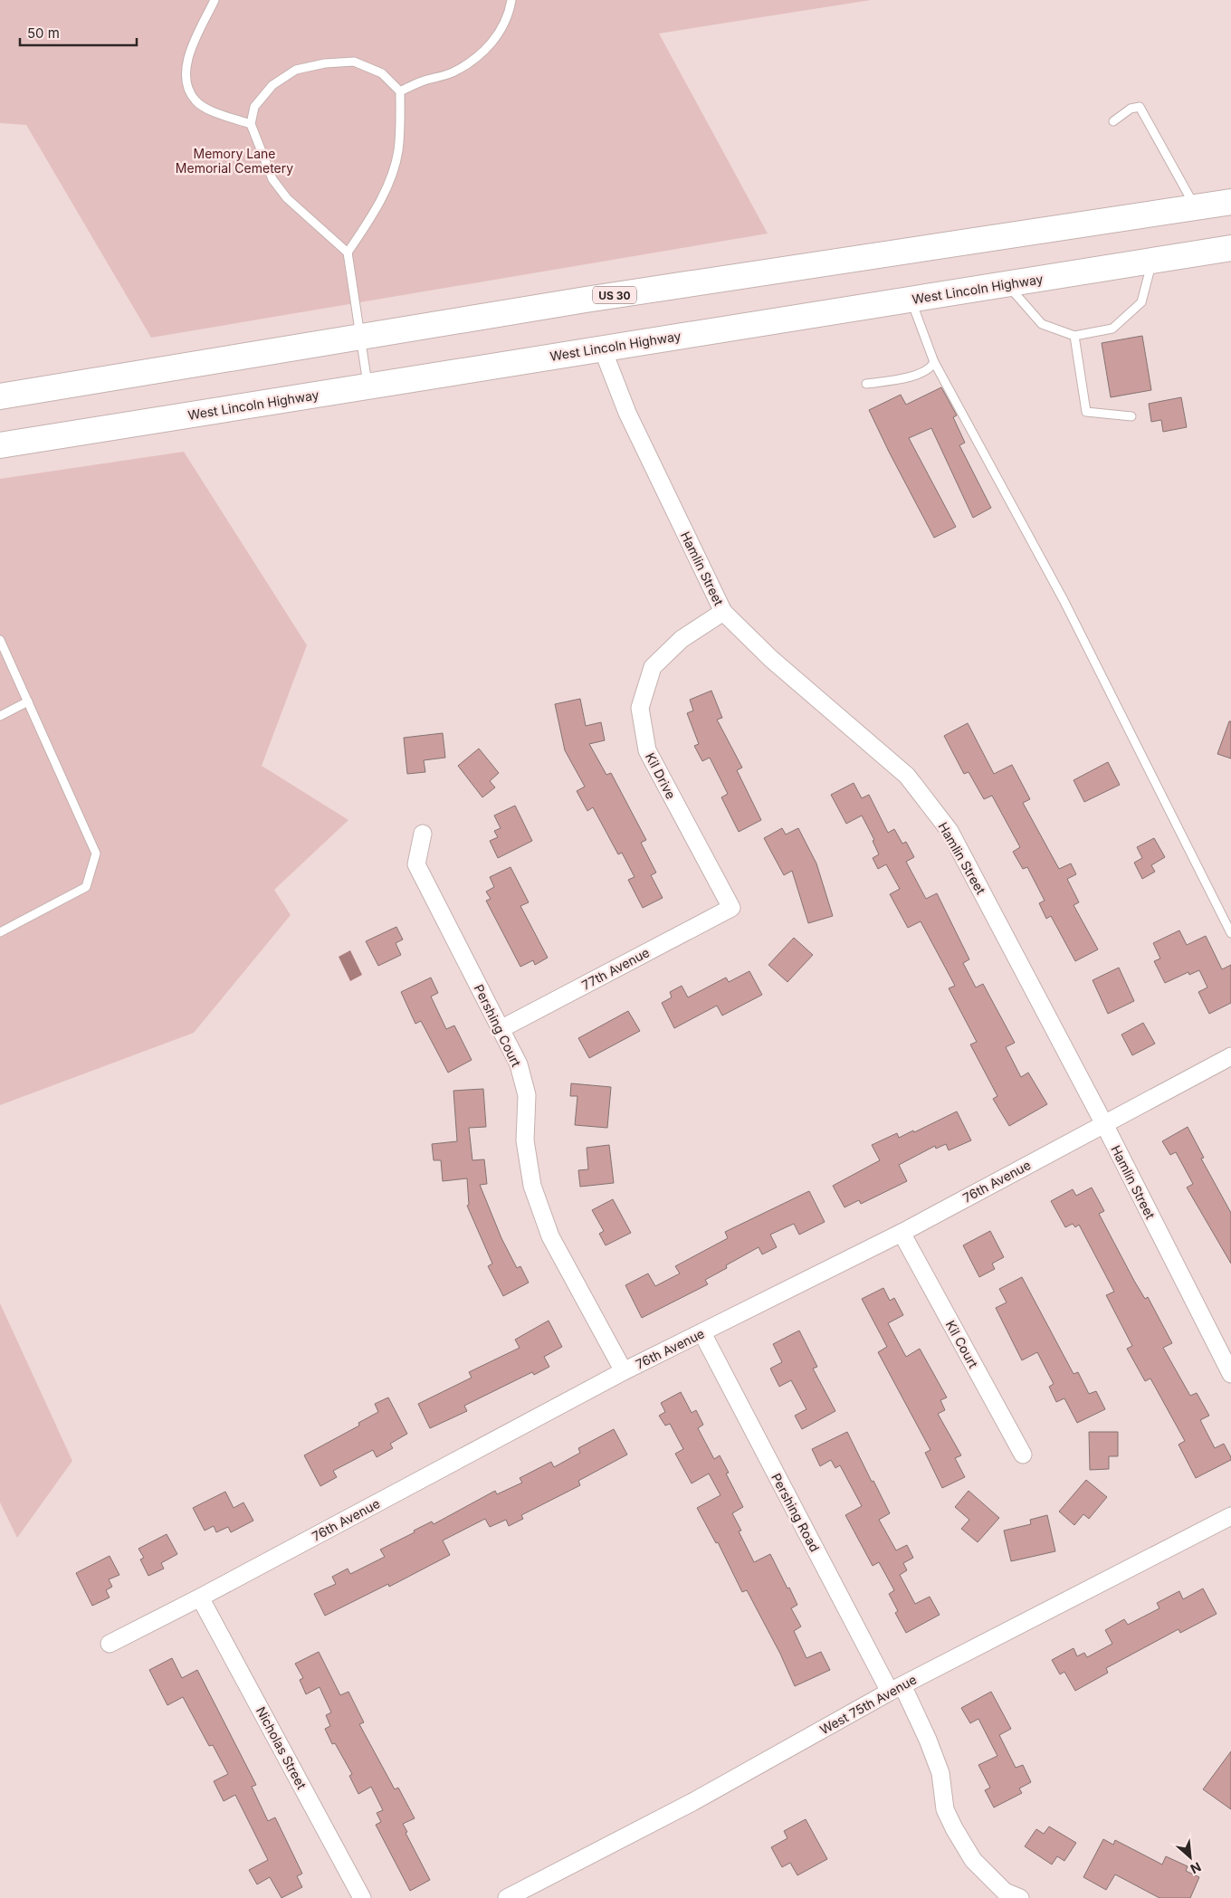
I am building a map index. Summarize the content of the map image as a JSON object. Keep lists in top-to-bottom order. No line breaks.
{"streets":{"main road":["West Lincoln Highway","US 30"],"street":["Hamlin Street","Kil Drive","77th Avenue","Pershing Court","76th Avenue","Kil Court","Pershing Road","West 75th Avenue","Nicholas Street"]},"crossings":[["West Lincoln Highway","Hamlin Street"],["Hamlin Street","Kil Drive"],["Hamlin Street","76th Avenue"],["Kil Drive","77th Avenue"],["77th Avenue","Pershing Court"],["Pershing Court","76th Avenue"],["76th Avenue","Kil Court"],["76th Avenue","Pershing Road"],["76th Avenue","Nicholas Street"],["Pershing Road","West 75th Avenue"]],"parks":["Memory Lane Memorial Cemetery"],"scale_bar":"50 m","north":"bottom right"}
